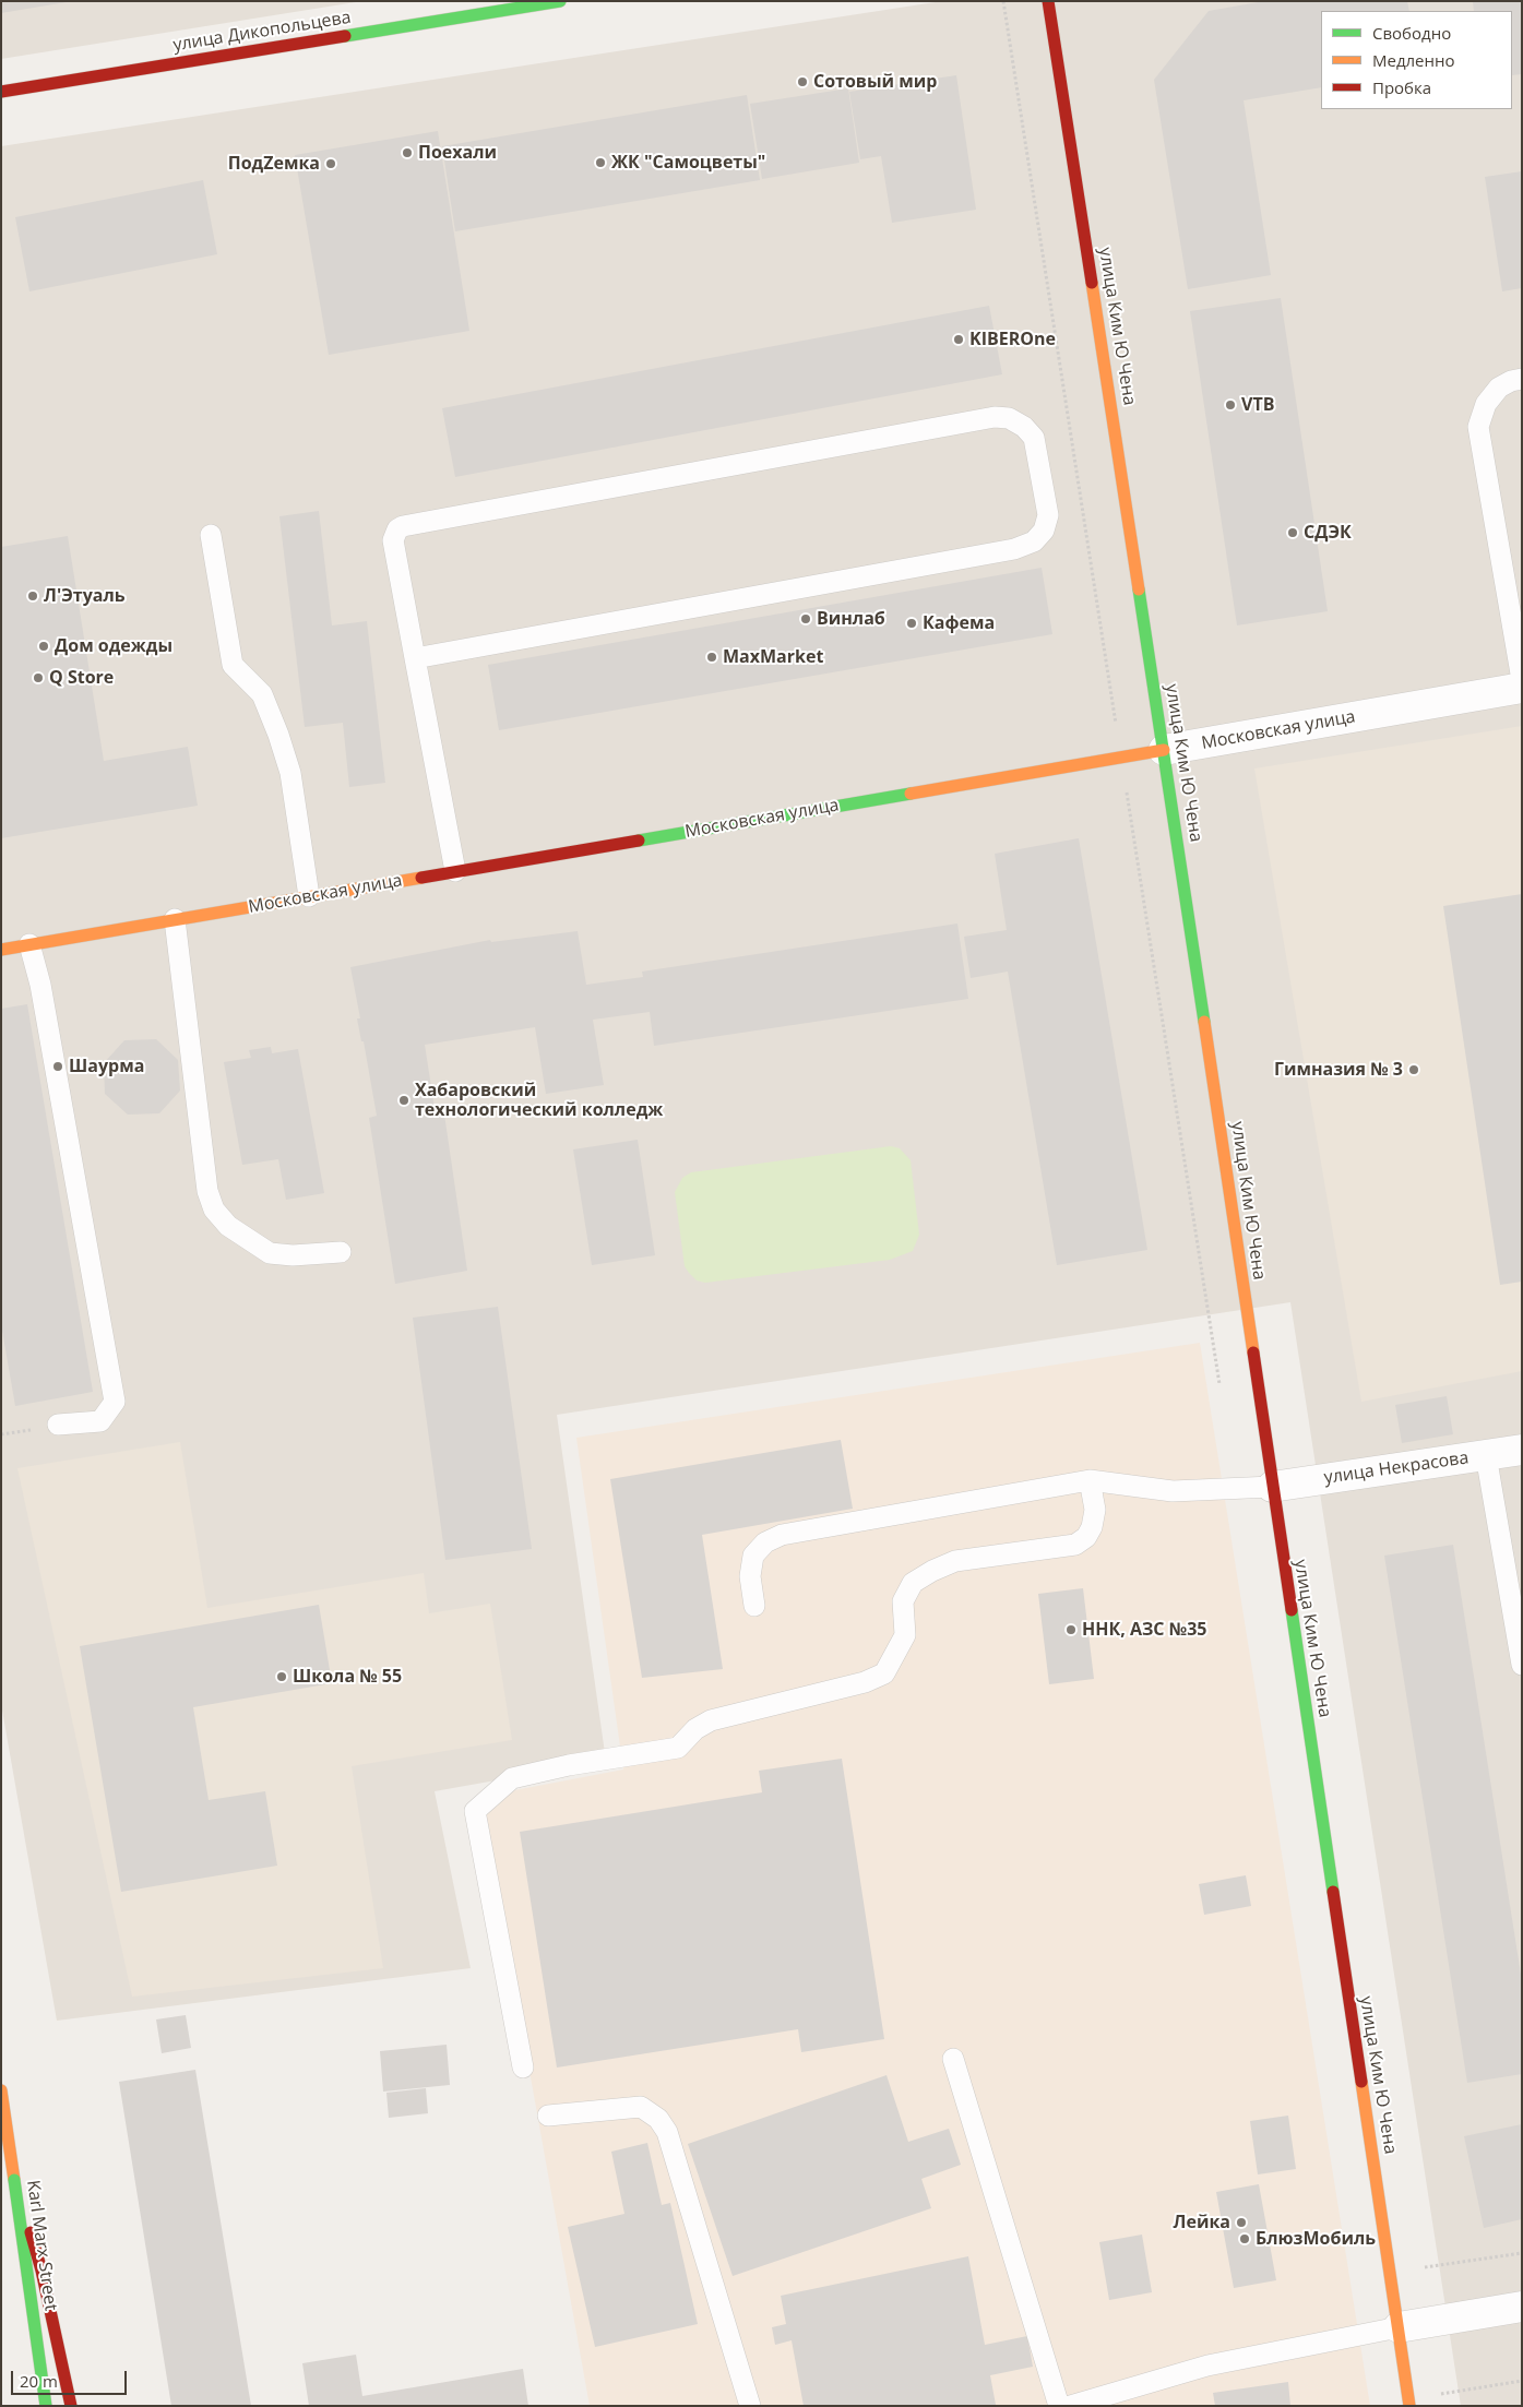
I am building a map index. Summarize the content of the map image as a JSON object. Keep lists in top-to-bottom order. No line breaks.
{"streets":{"street":["улица Дикопольцева","улица Ким Ю Чена","Московская улица","улица Некрасова","Karl Marx Street"]},"crossings":[["улица Ким Ю Чена","Московская улица"],["улица Ким Ю Чена","улица Некрасова"]],"places":["Сотовый мир","Поехали","ЖК \"Самоцветы\"","ПодZемка","KIBEROne","VTB","СДЭК","Л'Этуаль","Винлаб","Кафема","Дом одежды","MaxMarket","Q Store","Шаурма","Гимназия № 3","Хабаровский технологический колледж","ННК, АЗС №35","Школа № 55","Лейка","БлюзМобиль"],"legend":["Свободно","Медленно","Пробка"],"scale_bar":"20 m"}
